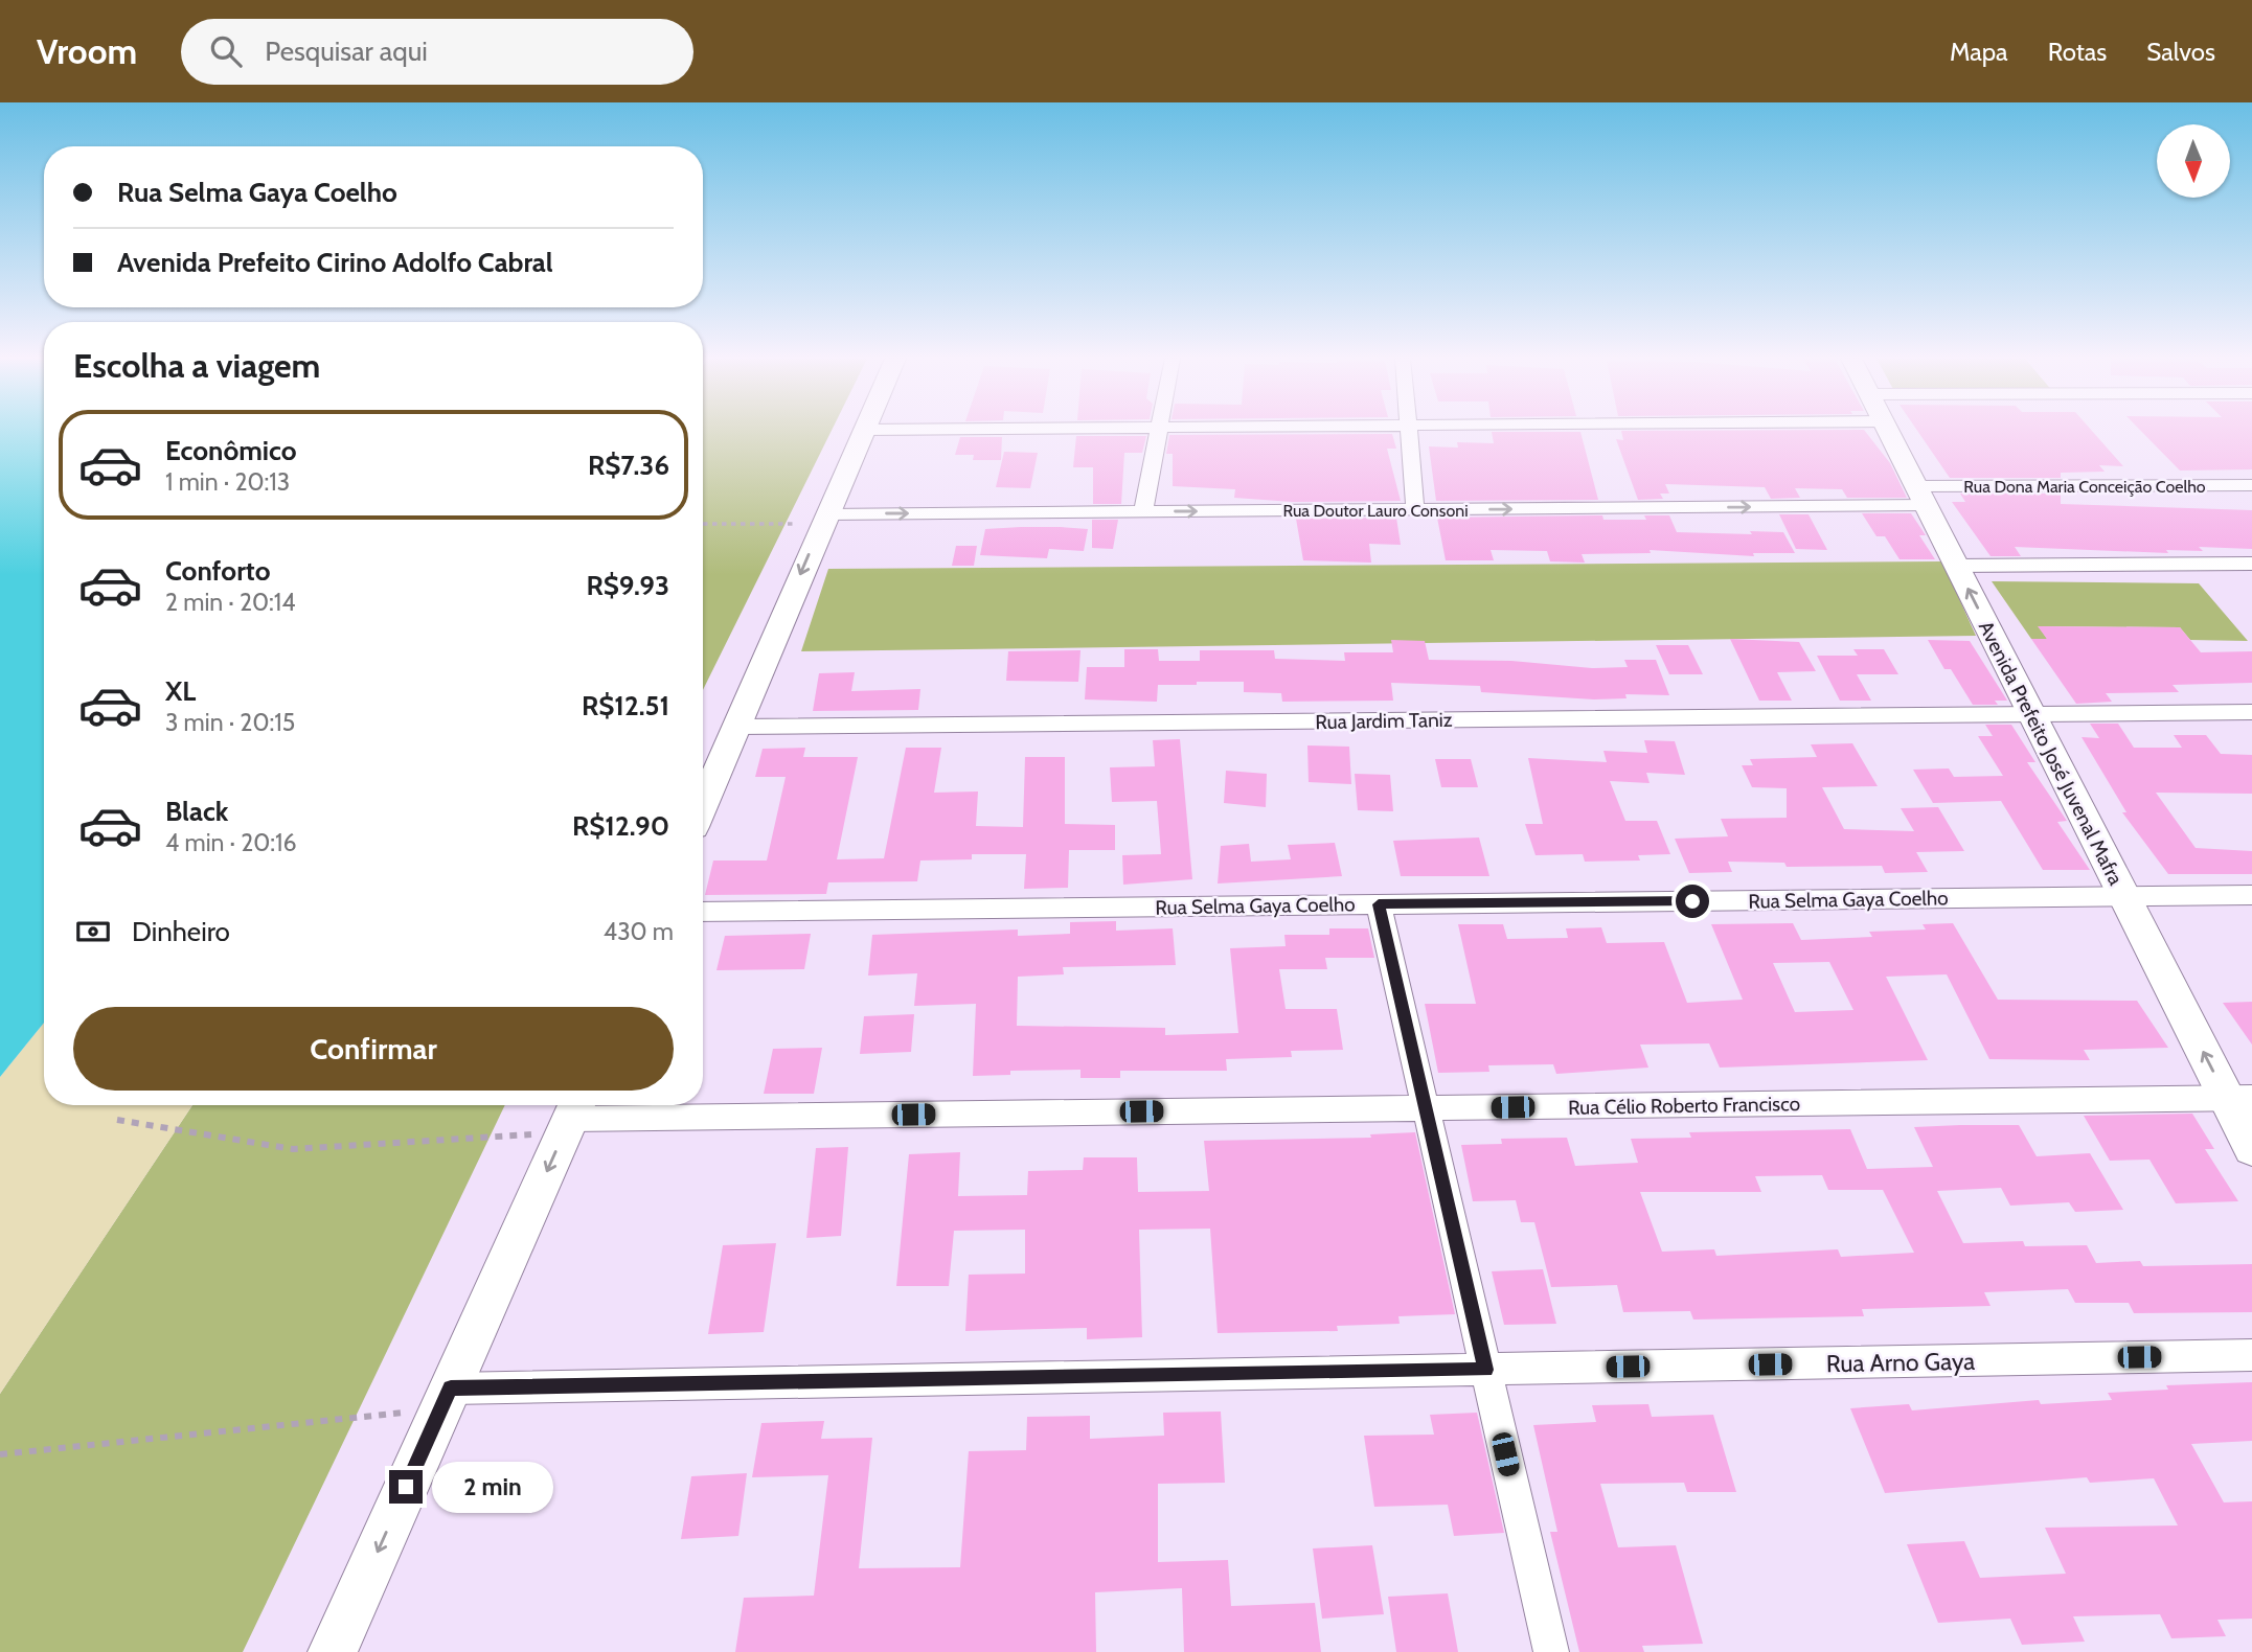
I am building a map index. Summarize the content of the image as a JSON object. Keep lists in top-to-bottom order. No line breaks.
{"streets":{"main road":["Avenida Prefeito José Juvenal Mafra"],"street":["Rua Dona Maria Conceição Coelho","Rua Doutor Lauro Consoni","Rua Jardim Taniz","Rua Selma Gaya Coelho","Rua Célio Roberto Francisco","Rua Arno Gaya"]},"crossings":[["Rua Dona Maria Conceição Coelho","Rua Doutor Lauro Consoni"],["Rua Dona Maria Conceição Coelho","Avenida Prefeito José Juvenal Mafra"],["Rua Doutor Lauro Consoni","Avenida Prefeito José Juvenal Mafra"],["Rua Jardim Taniz","Avenida Prefeito José Juvenal Mafra"],["Avenida Prefeito José Juvenal Mafra","Rua Selma Gaya Coelho"],["Avenida Prefeito José Juvenal Mafra","Rua Célio Roberto Francisco"]],"one_way":["Rua Doutor Lauro Consoni","Avenida Prefeito José Juvenal Mafra"],"north":"bottom","page":{"header":"Vroom","search":"Pesquisar aqui","nav":["Mapa","Rotas","Salvos"],"banner":["Rua Selma Gaya Coelho","Avenida Prefeito Cirino Adolfo Cabral"],"heading":"Escolha a viagem","list":[{"name":"Econômico","note":"1 min · 20:13","value":"R$7.36"},{"name":"Conforto","note":"2 min · 20:14","value":"R$9.93"},{"name":"XL","note":"3 min · 20:15","value":"R$12.51"},{"name":"Black","note":"4 min · 20:16","value":"R$12.90"}],"pay":["Dinheiro","430 m"],"buttons":"Confirmar","bubble":"2 min"}}
